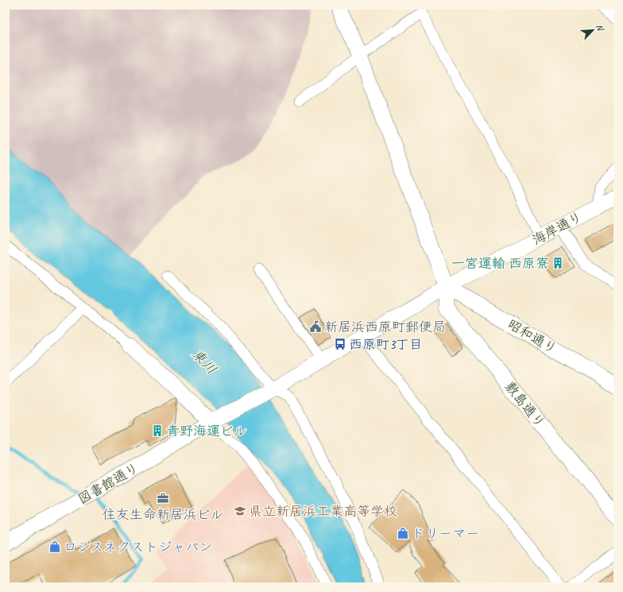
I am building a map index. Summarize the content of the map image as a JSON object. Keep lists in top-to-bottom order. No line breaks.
{"streets":{"street":["海岸通り","昭和通り","敷島通り","図書館通り"]},"crossings":[["海岸通り","昭和通り"],["海岸通り","敷島通り"],["昭和通り","敷島通り"]],"water":["東川"],"places":{"building":["一宮運輸 西原寮","青野海運ビル"],"public building":["新居浜西原町郵便局"],"bus stop":["西原町3丁目"],"office":["住友生命新居浜ビル"],"school or university":["県立新居浜工業高等学校"],"shop":["ドリーマー","ロジスネクストジャパン"]},"north":"top right"}
